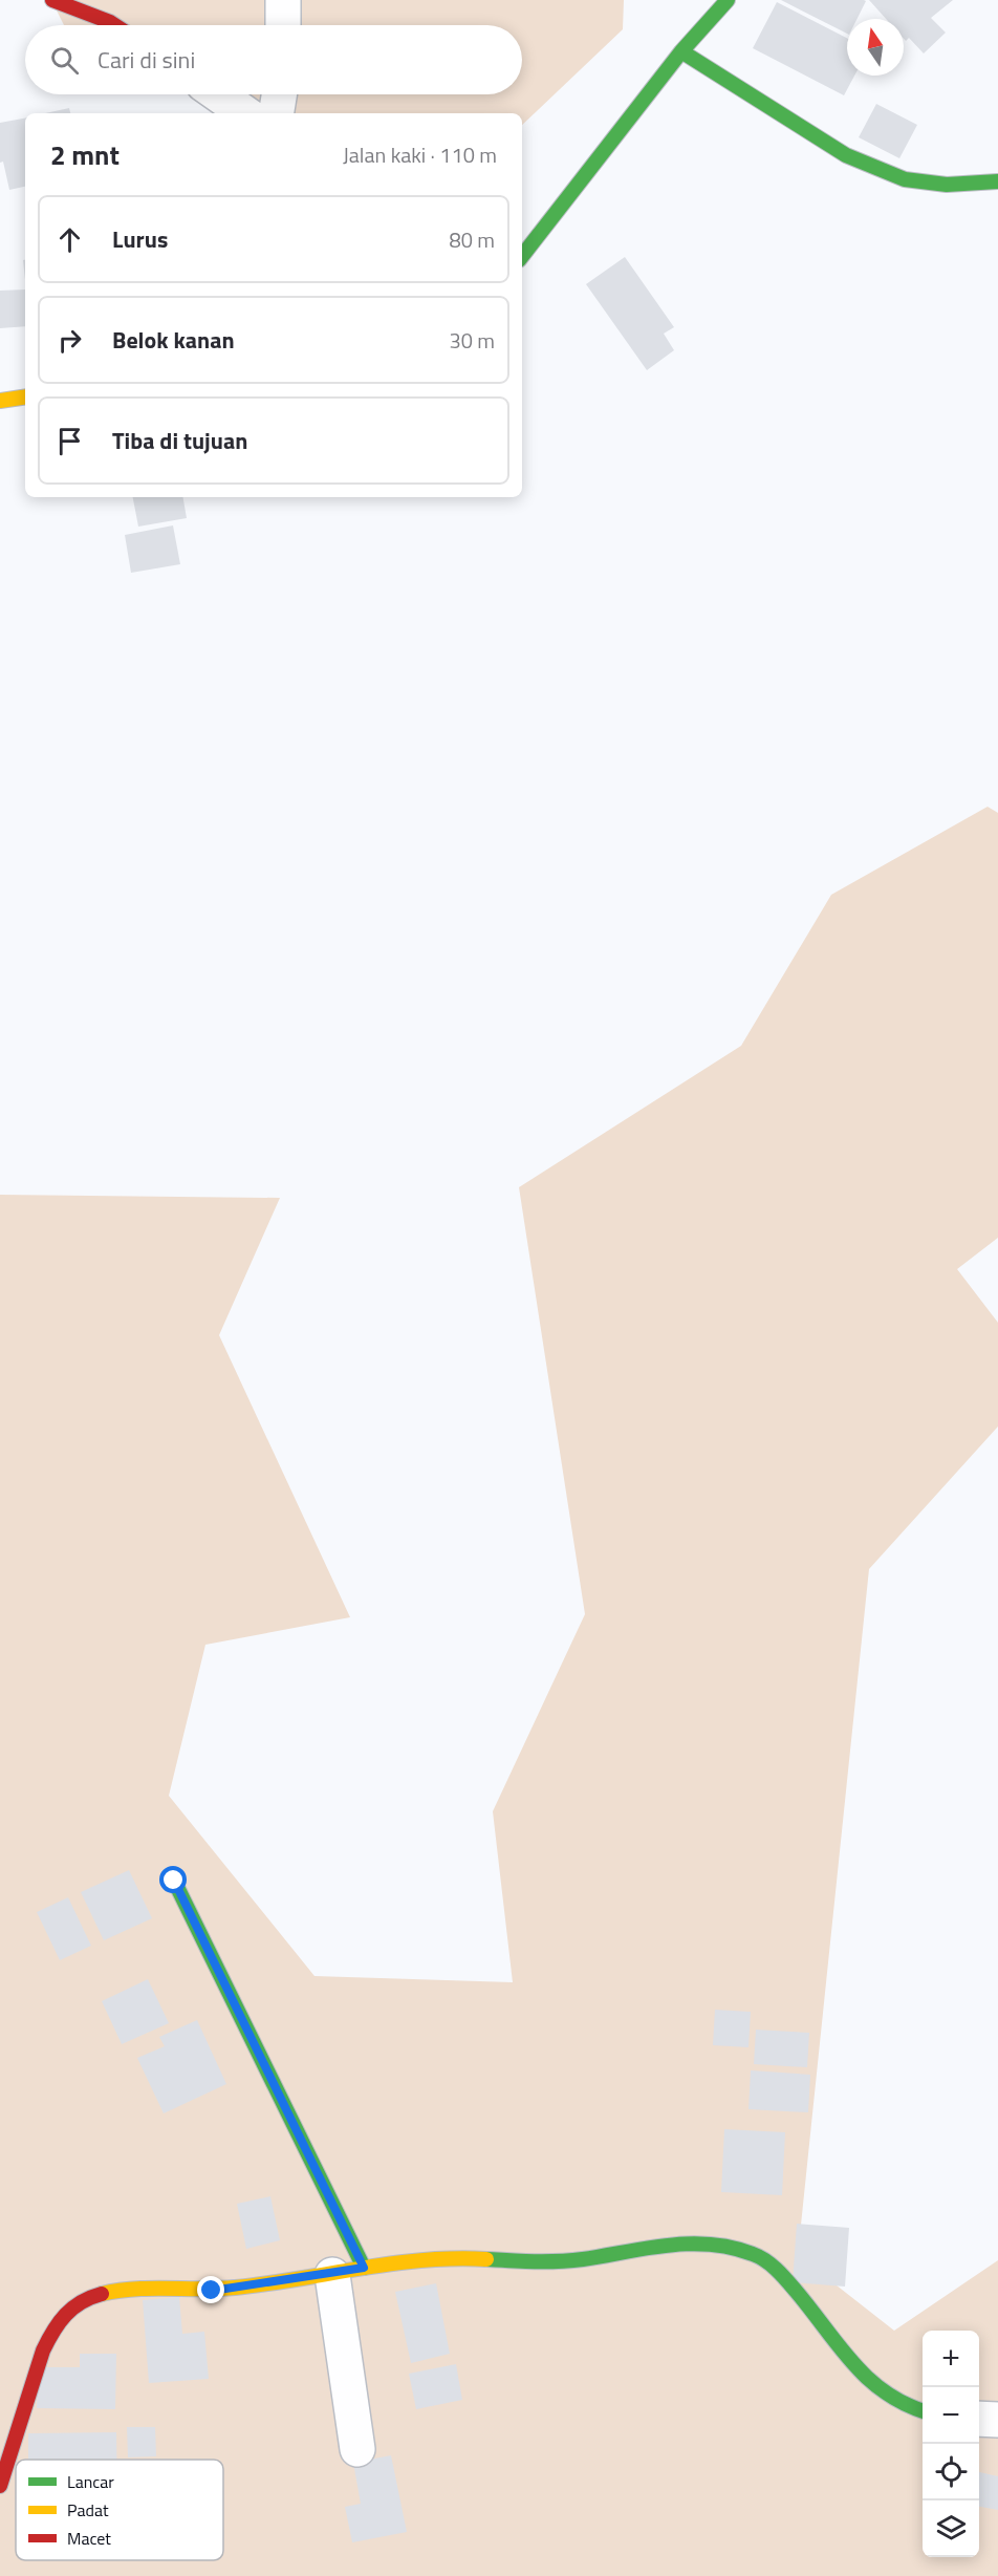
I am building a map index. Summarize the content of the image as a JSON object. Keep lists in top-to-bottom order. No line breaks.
{"legend":["Lancar","Padat","Macet"],"north":"top","page":{"search":"Cari di sini","heading":["2 mnt","Jalan kaki · 110 m"],"list":[["Lurus","80 m"],["Belok kanan","30 m"],"Tiba di tujuan"],"map_buttons":["+","−"]}}
